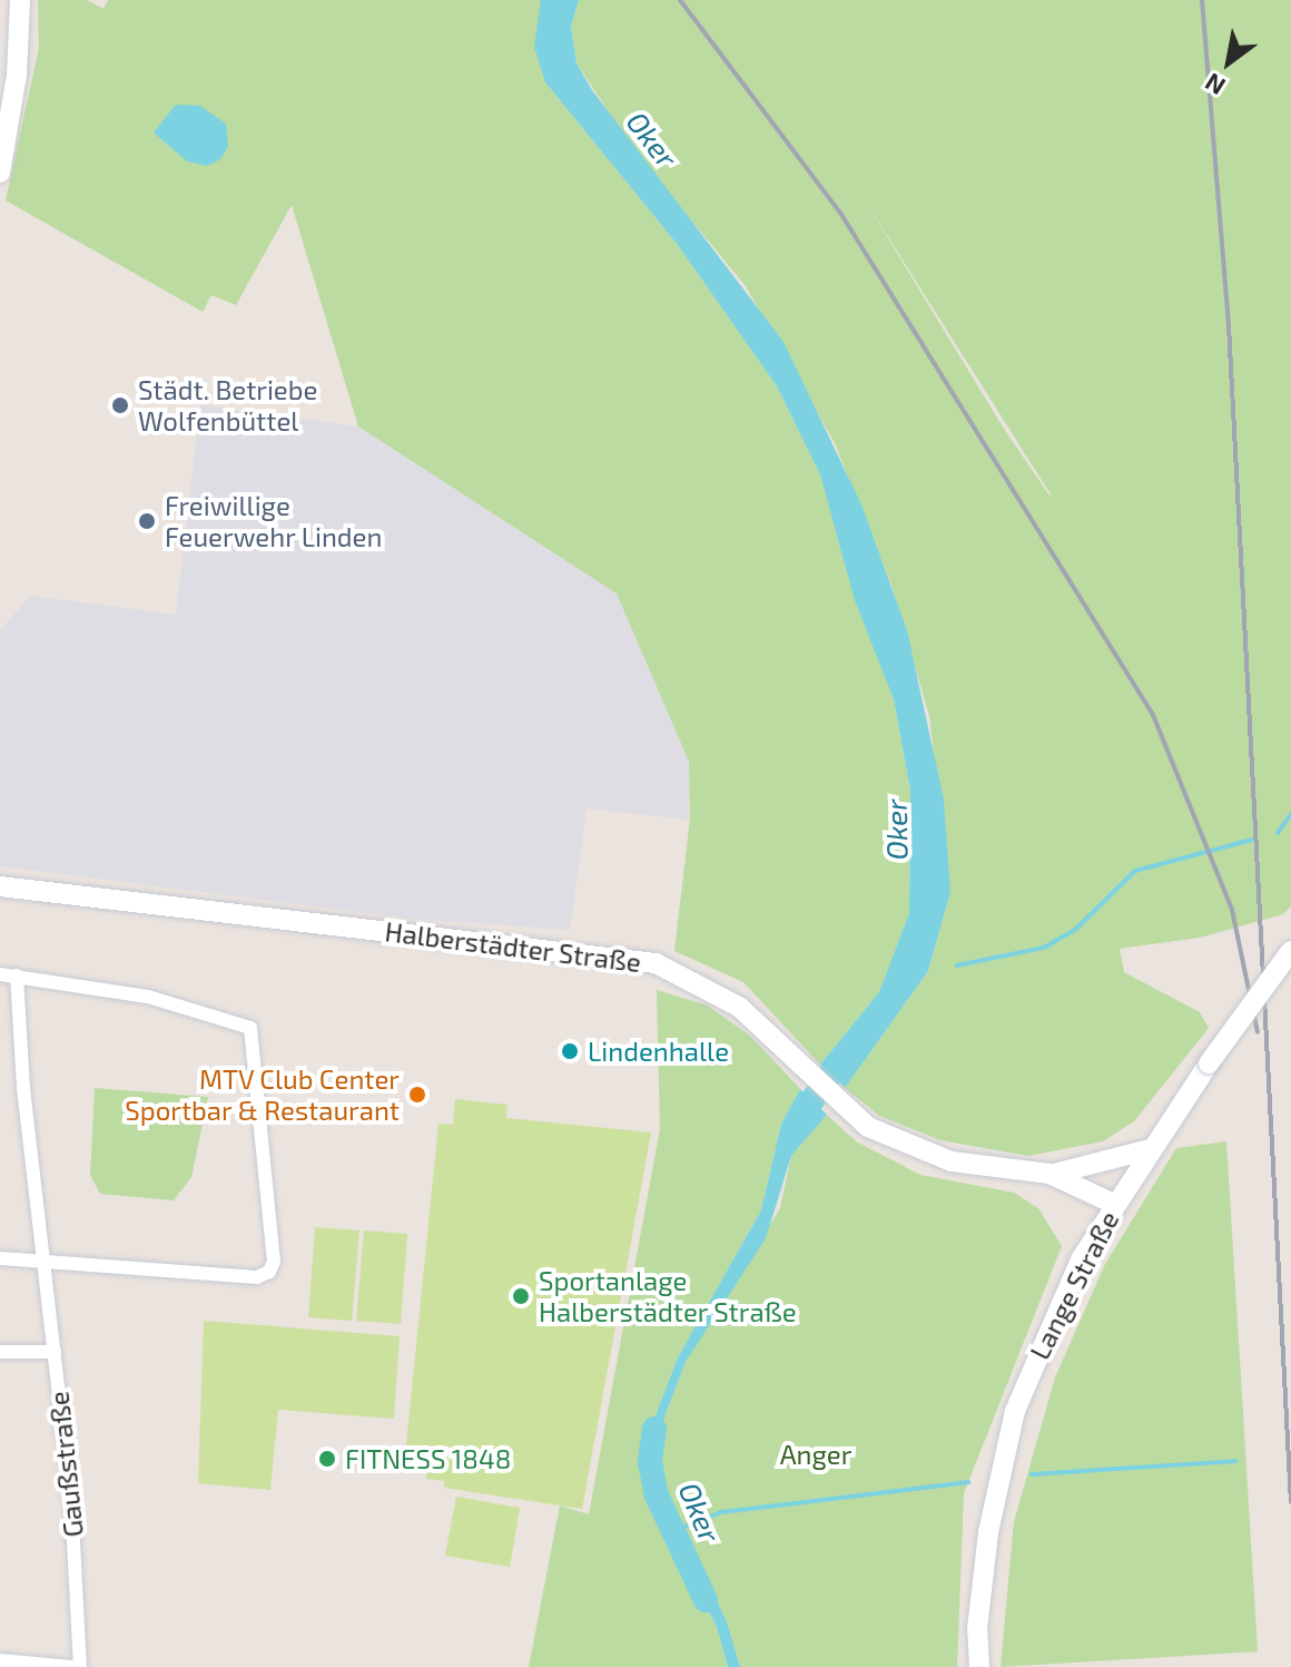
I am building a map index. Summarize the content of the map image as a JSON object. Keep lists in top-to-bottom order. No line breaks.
{"streets":{"main road":["Halberstädter Straße","Lange Straße"],"street":["Gaußstraße"]},"crossings":[["Halberstädter Straße","Lange Straße"]],"water":["Oker"],"parks":["Anger"],"places":["Städt. Betriebe Wolfenbüttel","Freiwillige Feuerwehr Linden","Lindenhalle","MTV Club Center Sportbar & Restaurant","Sportanlage Halberstädter Straße","FITNESS 1848"],"north":"bottom left"}
